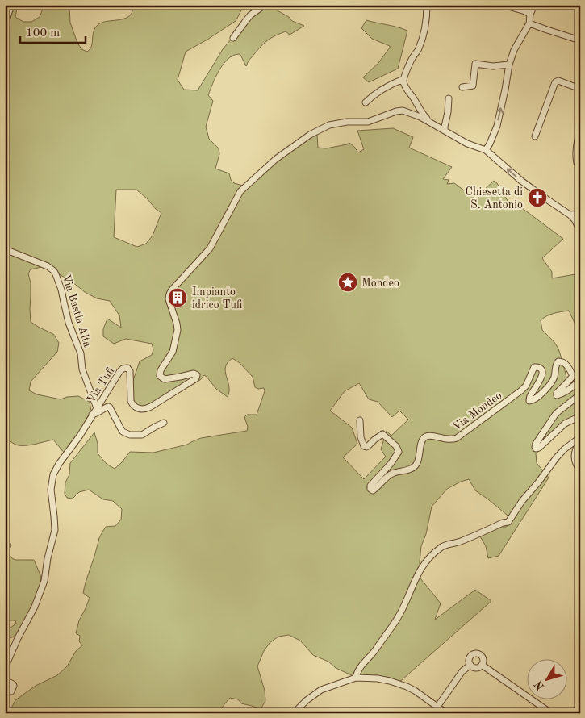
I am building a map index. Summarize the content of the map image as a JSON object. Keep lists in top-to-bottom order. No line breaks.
{"streets":{"street":["Via Bastia Alta","Via Tufi","Via Mondeo"]},"crossings":[["Via Bastia Alta","Via Tufi"]],"places":{"church":["Chiesetta di S. Antonio"],"place":["Mondeo"],"building":["Impianto idrico Tufi"]},"scale_bar":"100 m","north":"bottom left"}
